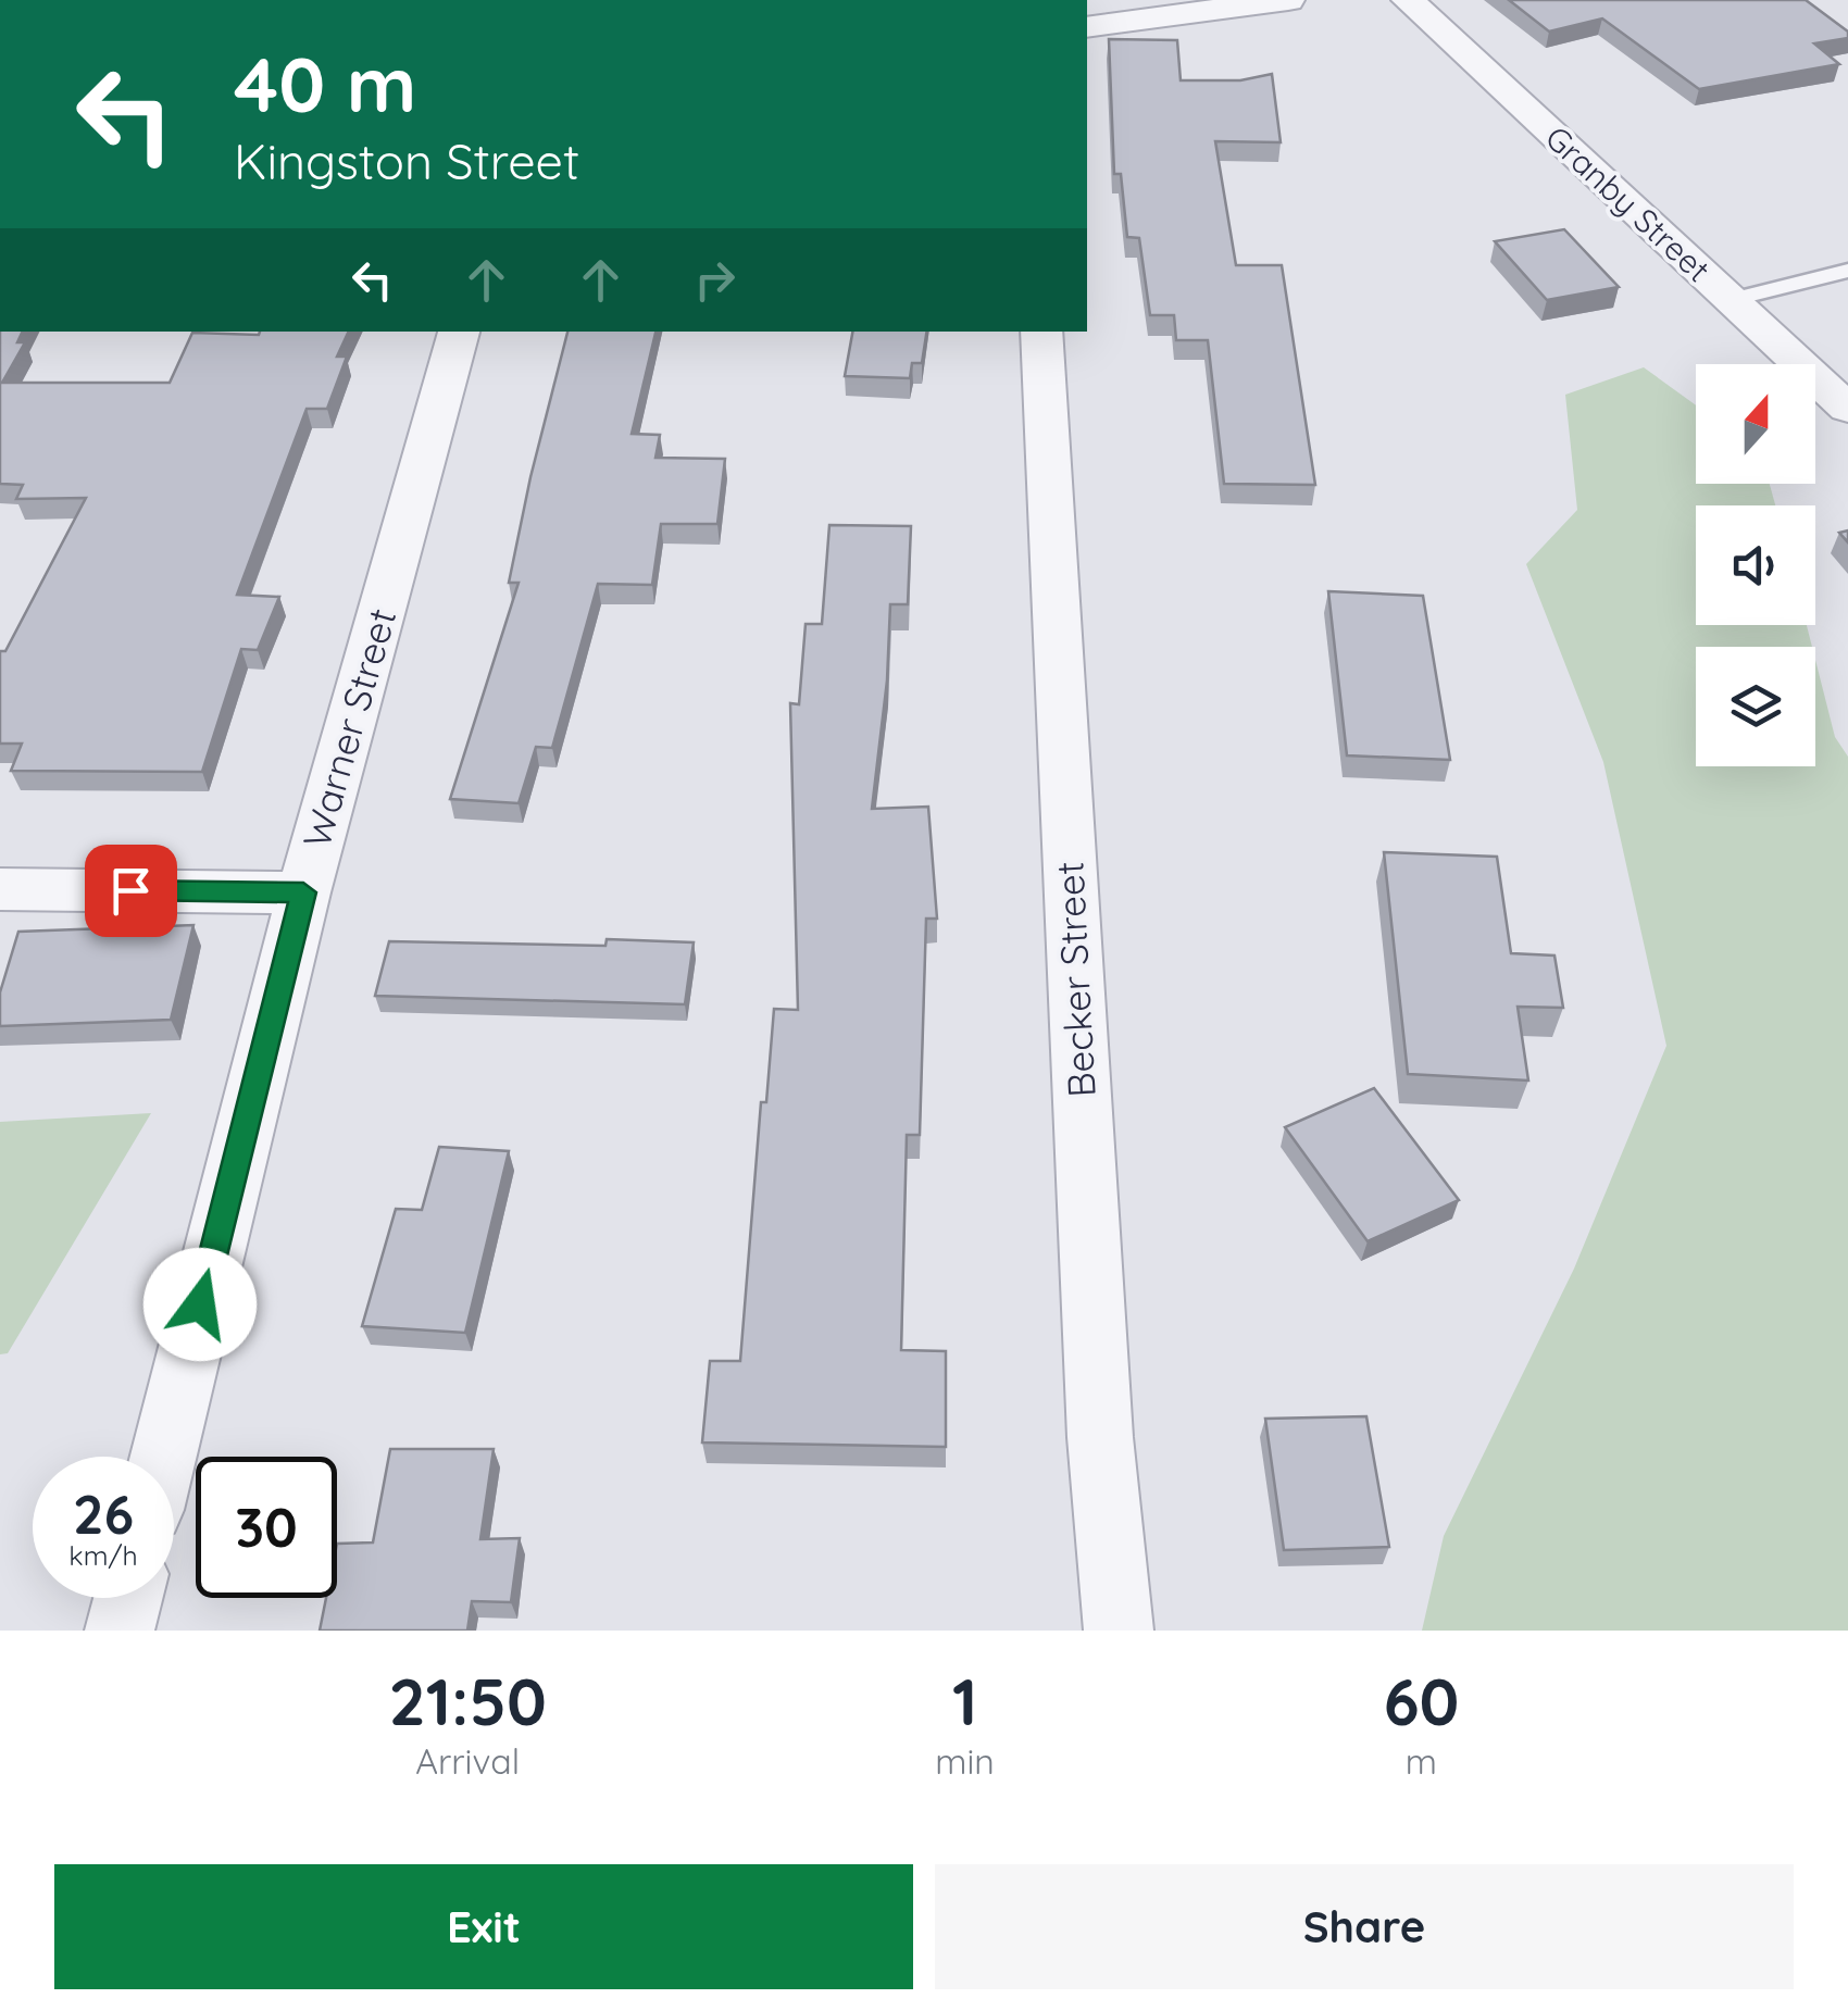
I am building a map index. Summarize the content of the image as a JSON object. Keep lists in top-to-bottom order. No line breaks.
{"streets":{"street":["Granby Street","Warner Street","Becker Street"]},"north":"top","page":{"turn":["40 m","Kingston Street"],"speed":"26 km/h","limit":"30","eta":["21:50","Arrival","1","min","60","m"],"buttons":["Exit","Share"]}}
